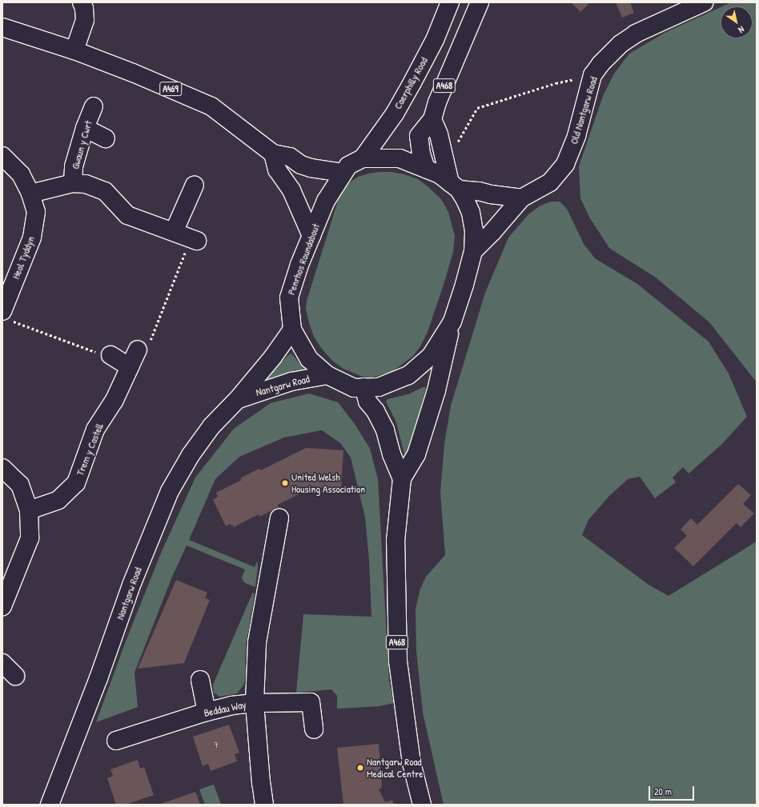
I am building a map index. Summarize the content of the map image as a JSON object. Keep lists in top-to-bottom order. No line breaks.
{"streets":{"main road":["Caerphilly Road","A468","A469","Old Nantgarw Road","Gwaun y Cwrt","Heol Tyddyn","Penrhos Roundabout","Nantgarw Road","Trem y Castell","Beddau Way"]},"crossings":[["Caerphilly Road","Penrhos Roundabout"],["A468","Penrhos Roundabout"],["A469","Penrhos Roundabout"],["Old Nantgarw Road","Penrhos Roundabout"],["Gwaun y Cwrt","Heol Tyddyn"],["Penrhos Roundabout","Nantgarw Road"]],"places":["United Welsh Housing Association","Nantgarw Road Medical Centre"],"house_numbers":["7"],"scale_bar":"20 m","north":"bottom right"}
